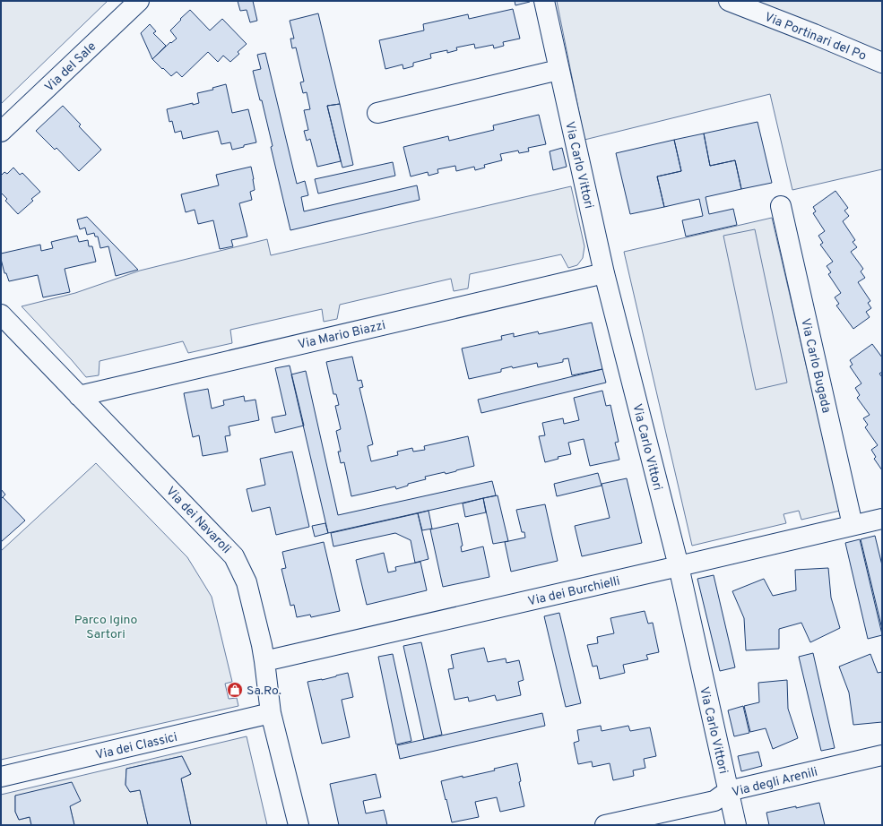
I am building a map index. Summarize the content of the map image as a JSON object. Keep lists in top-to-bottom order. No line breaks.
{"streets":{"street":["Via Portinari del Po","Via del Sale","Via Carlo Vittori","Via Mario Biazzi","Via Carlo Bugada","Via dei Navaroli","Via dei Burchielli","Via dei Classici","Via degli Arenili"]},"crossings":[["Via Carlo Vittori","Via Mario Biazzi"],["Via Carlo Vittori","Via dei Burchielli"],["Via Carlo Vittori","Via degli Arenili"],["Via Mario Biazzi","Via dei Navaroli"],["Via Carlo Bugada","Via dei Burchielli"],["Via dei Navaroli","Via dei Burchielli"],["Via dei Navaroli","Via dei Classici"]],"parks":["Parco Igino Sartori"],"places":{"shop":["Sa.Ro."]}}
